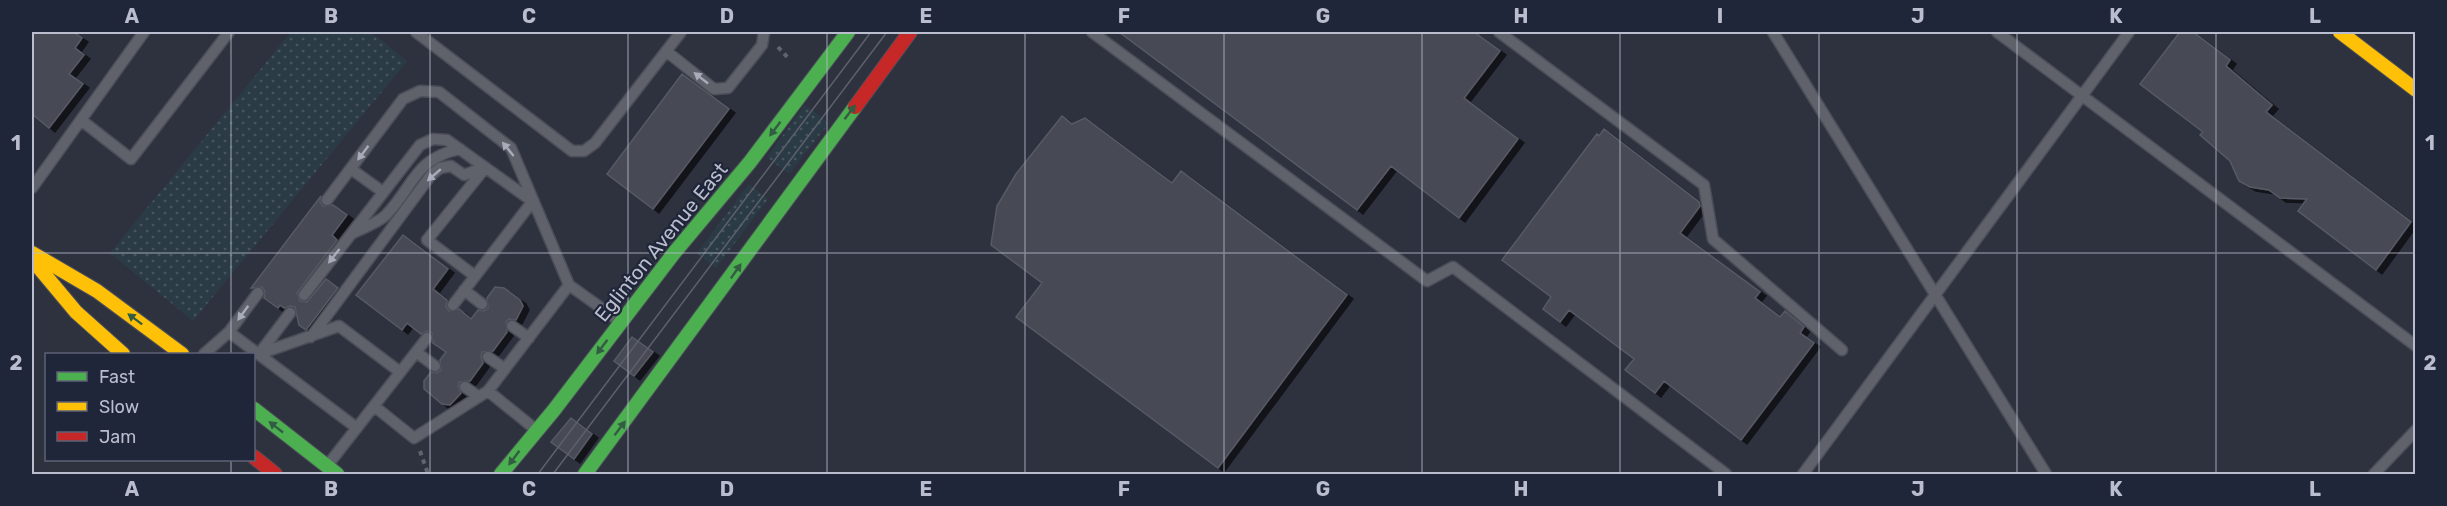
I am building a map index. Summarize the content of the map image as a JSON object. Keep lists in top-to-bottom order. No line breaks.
{"streets":{"main road":["Eglinton Avenue East"]},"legend":["Fast","Slow","Jam"],"grid":{"columns":["A","B","C","D","E","F","G","H","I","J","K","L"],"rows":["1","2"]}}
